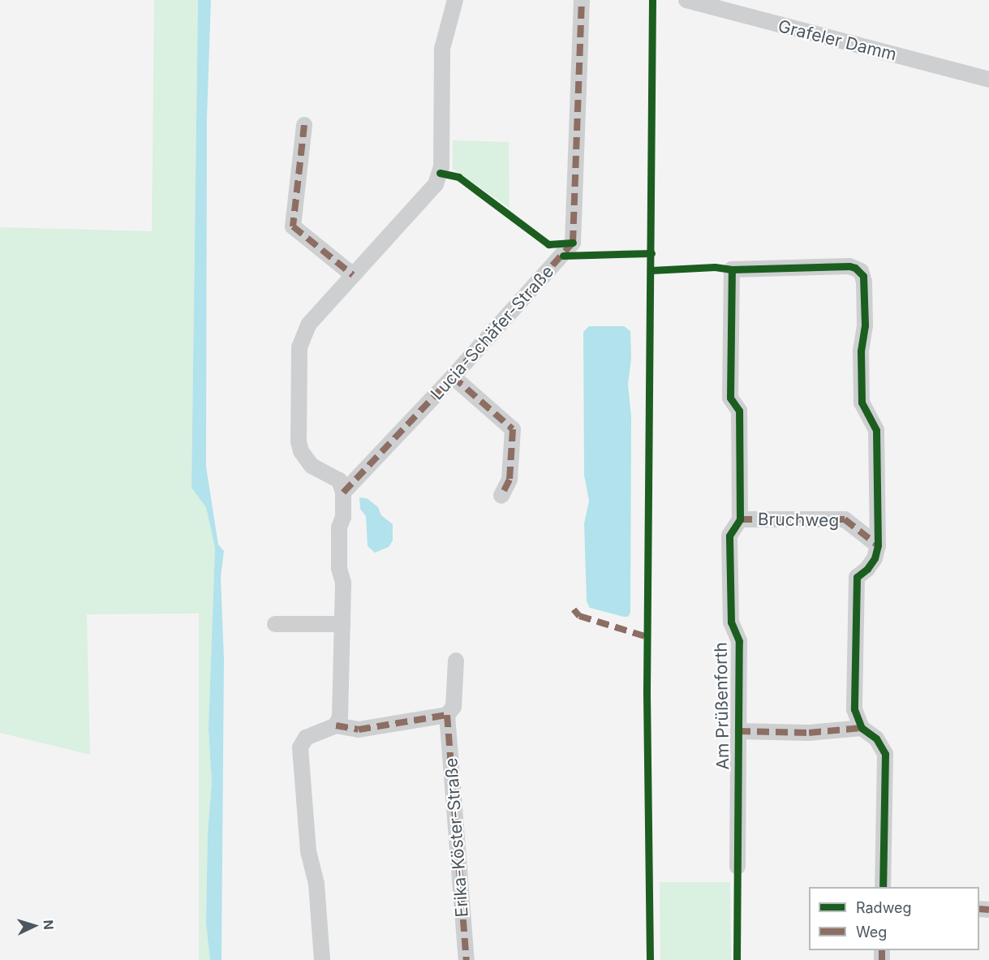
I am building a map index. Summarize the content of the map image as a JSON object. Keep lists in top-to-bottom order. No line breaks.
{"streets":{"street":["Grafeler Damm","Lucia-Schäfer-Straße","Bruchweg","Am Prüßenforth","Erika-Köster-Straße"]},"crossings":[["Bruchweg","Am Prüßenforth"]],"legend":["Radweg","Weg"],"north":"right"}
